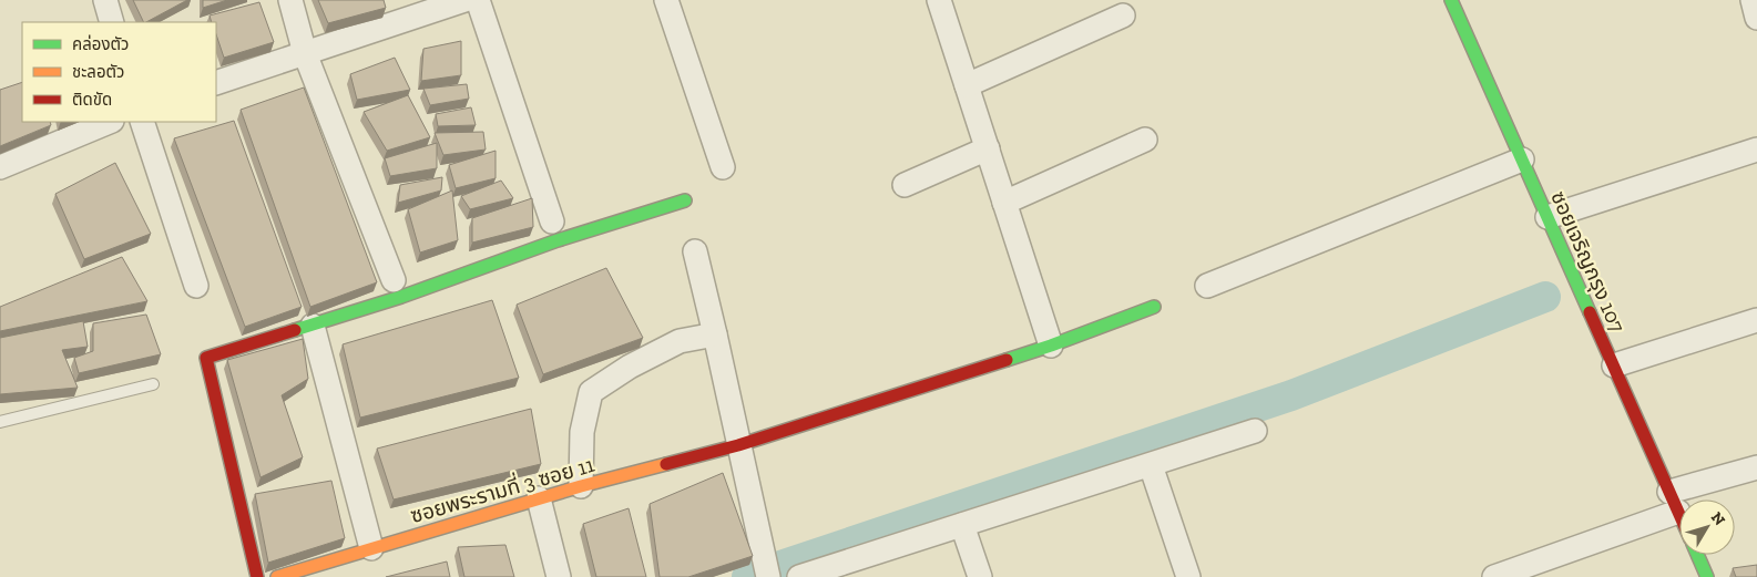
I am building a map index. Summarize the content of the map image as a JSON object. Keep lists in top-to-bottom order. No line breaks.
{"streets":{"street":["ซอยเจริญกรุง 107","ซอยพระรามที่ 3 ซอย 11"]},"legend":["คล่องตัว","ชะลอตัว","ติดขัด"],"north":"top right"}
